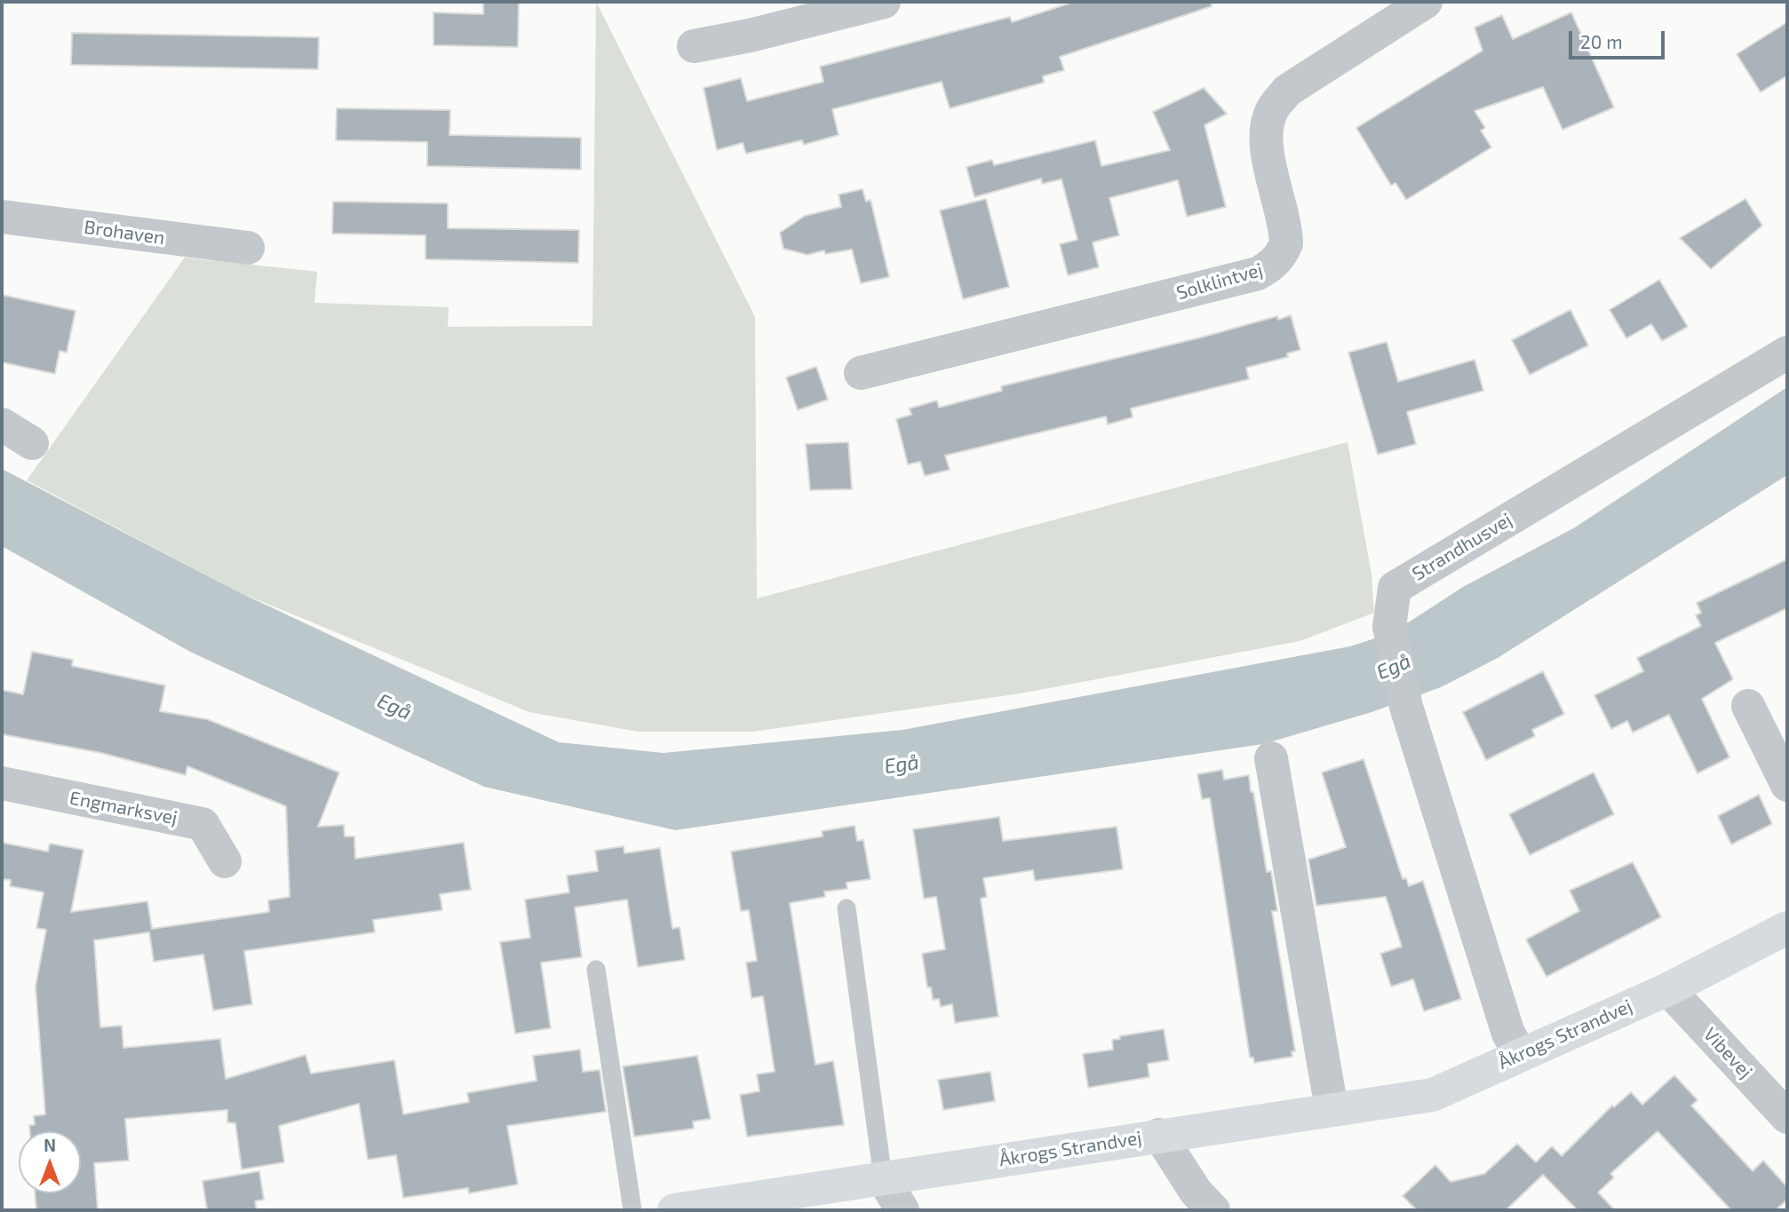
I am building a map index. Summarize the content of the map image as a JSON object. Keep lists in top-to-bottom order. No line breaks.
{"streets":{"street":["Brohaven","Solklintvej","Strandhusvej","Engmarksvej","Åkrogs Strandvej","Vibevej"]},"crossings":[["Strandhusvej","Åkrogs Strandvej"],["Åkrogs Strandvej","Vibevej"]],"water":["Egå"],"scale_bar":"20 m","north":"top"}
